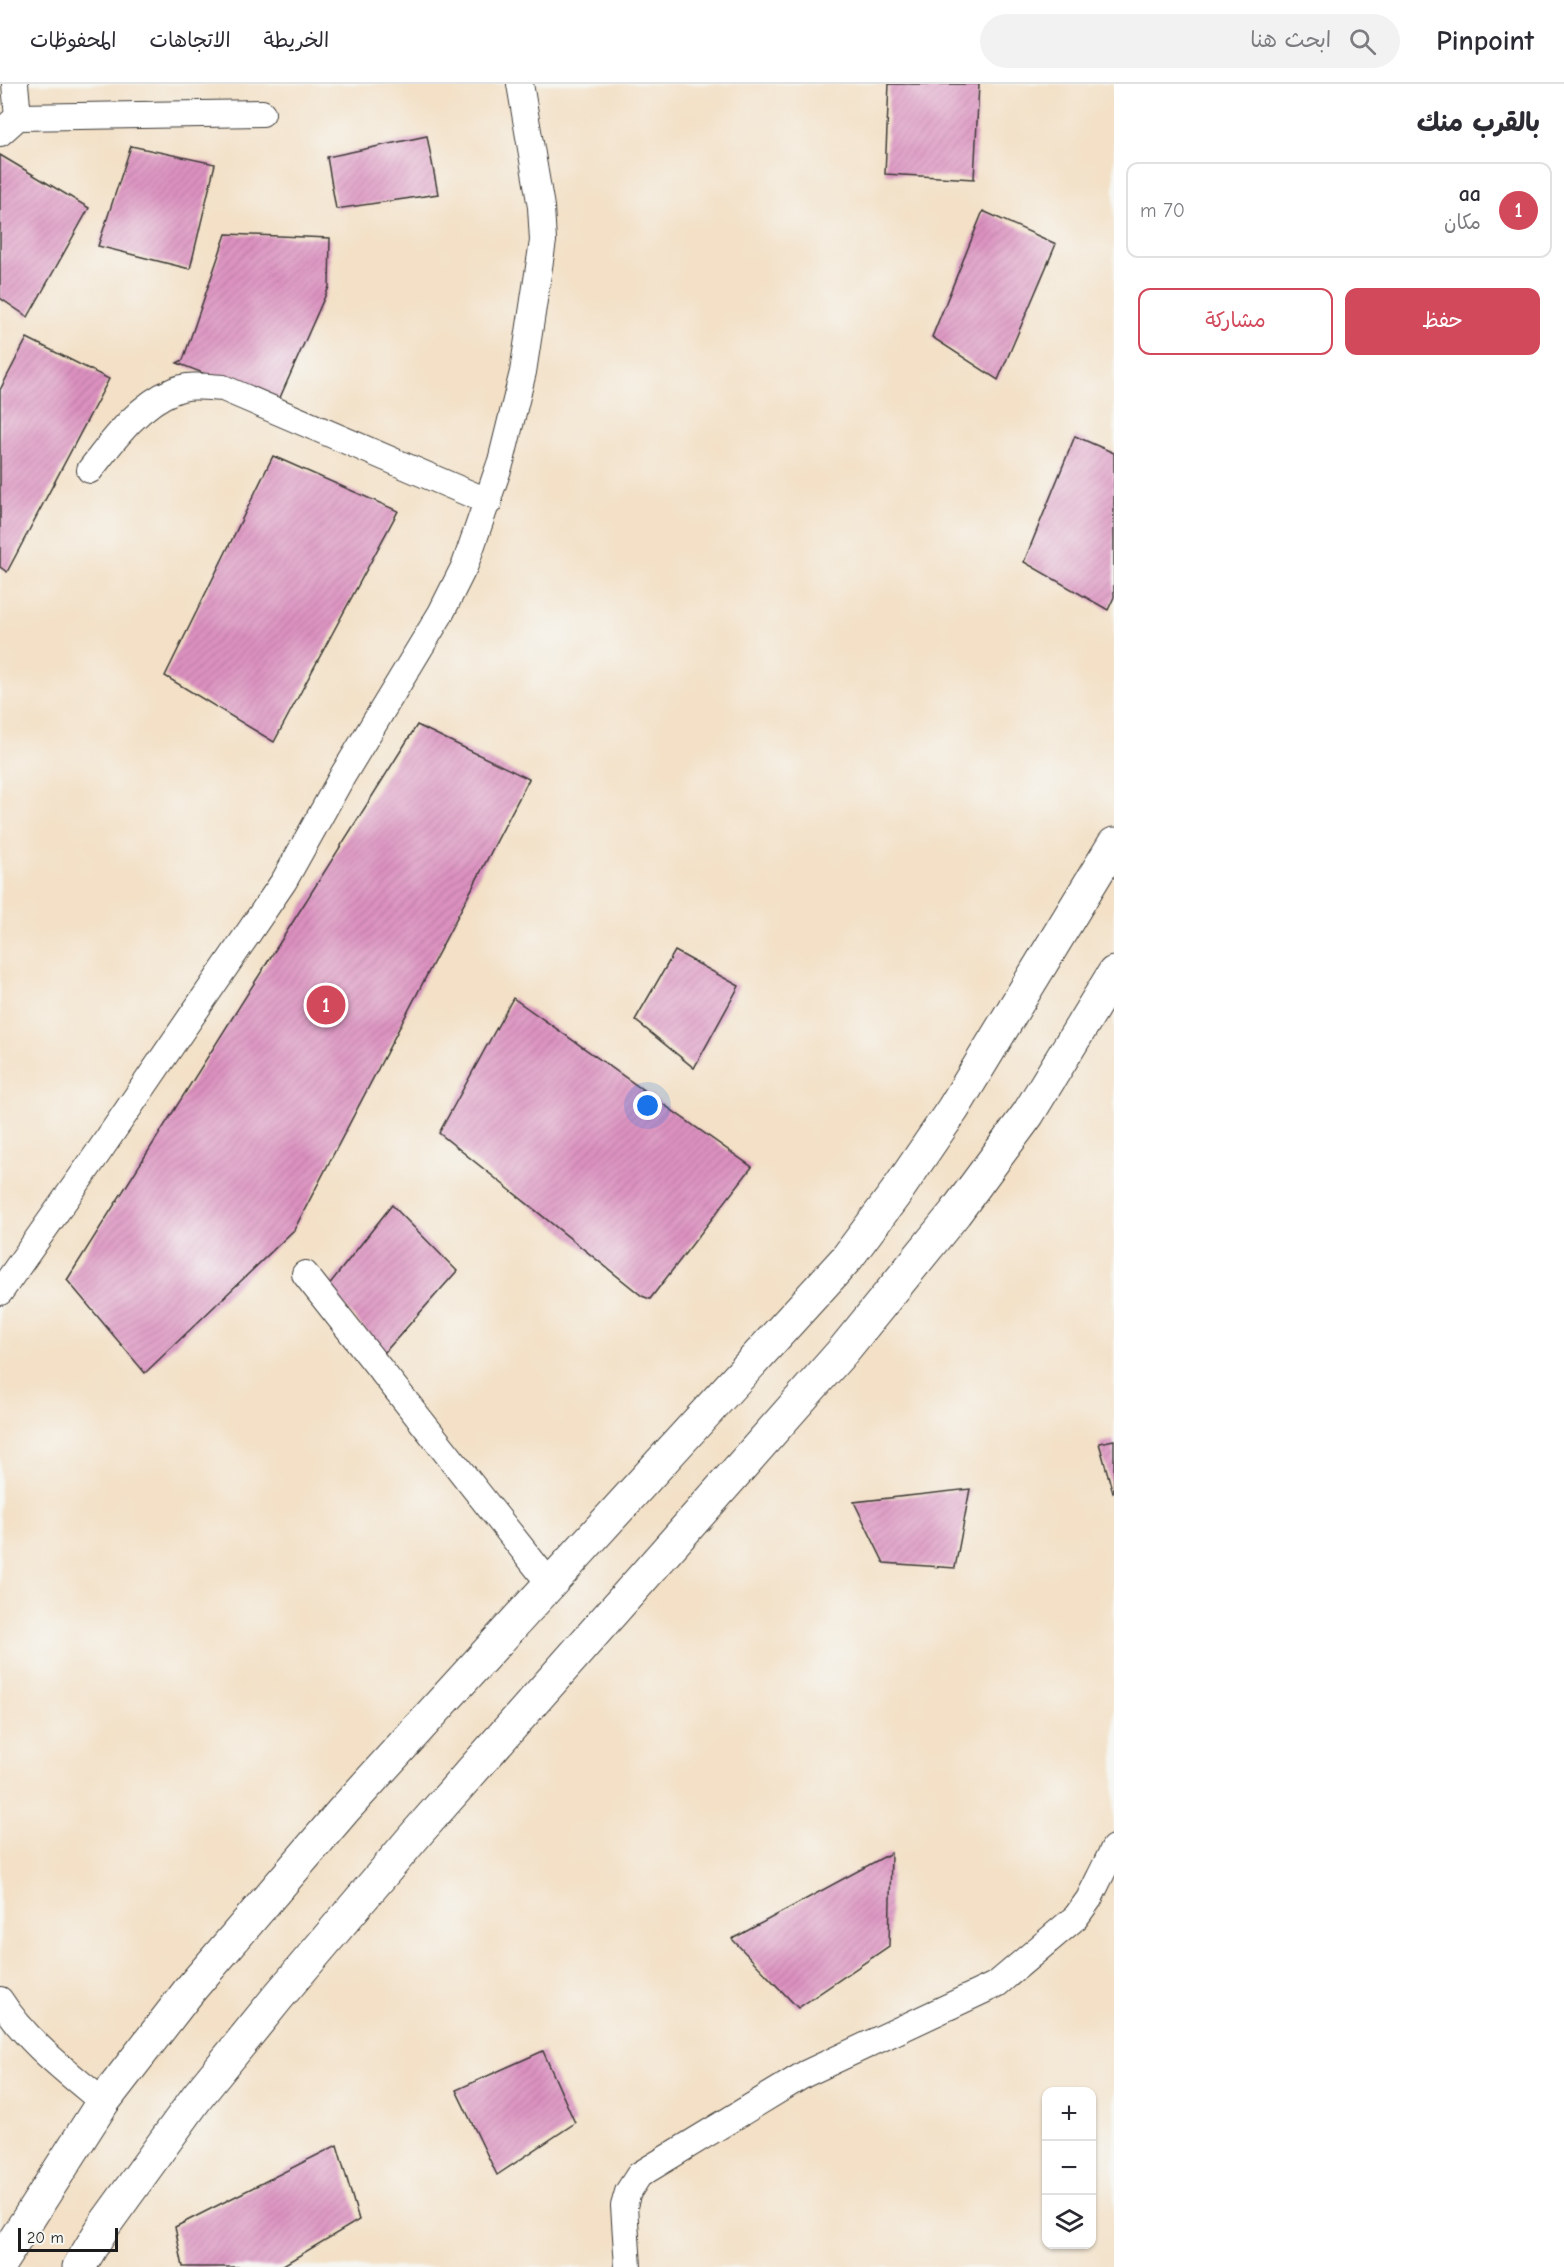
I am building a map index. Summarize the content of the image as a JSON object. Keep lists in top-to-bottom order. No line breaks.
{"scale_bar":"20 m","page":{"header":"Pinpoint","search":"ابحث هنا","nav":["الخريطة","الاتجاهات","المحفوظات"],"heading":"بالقرب منك","list":[{"mark":"1","name":"aa","note":"مكان","value":"70 m"}],"buttons":["حفظ","مشاركة"],"pins":"1","map_buttons":["+","−"],"scale":"20 m"}}
